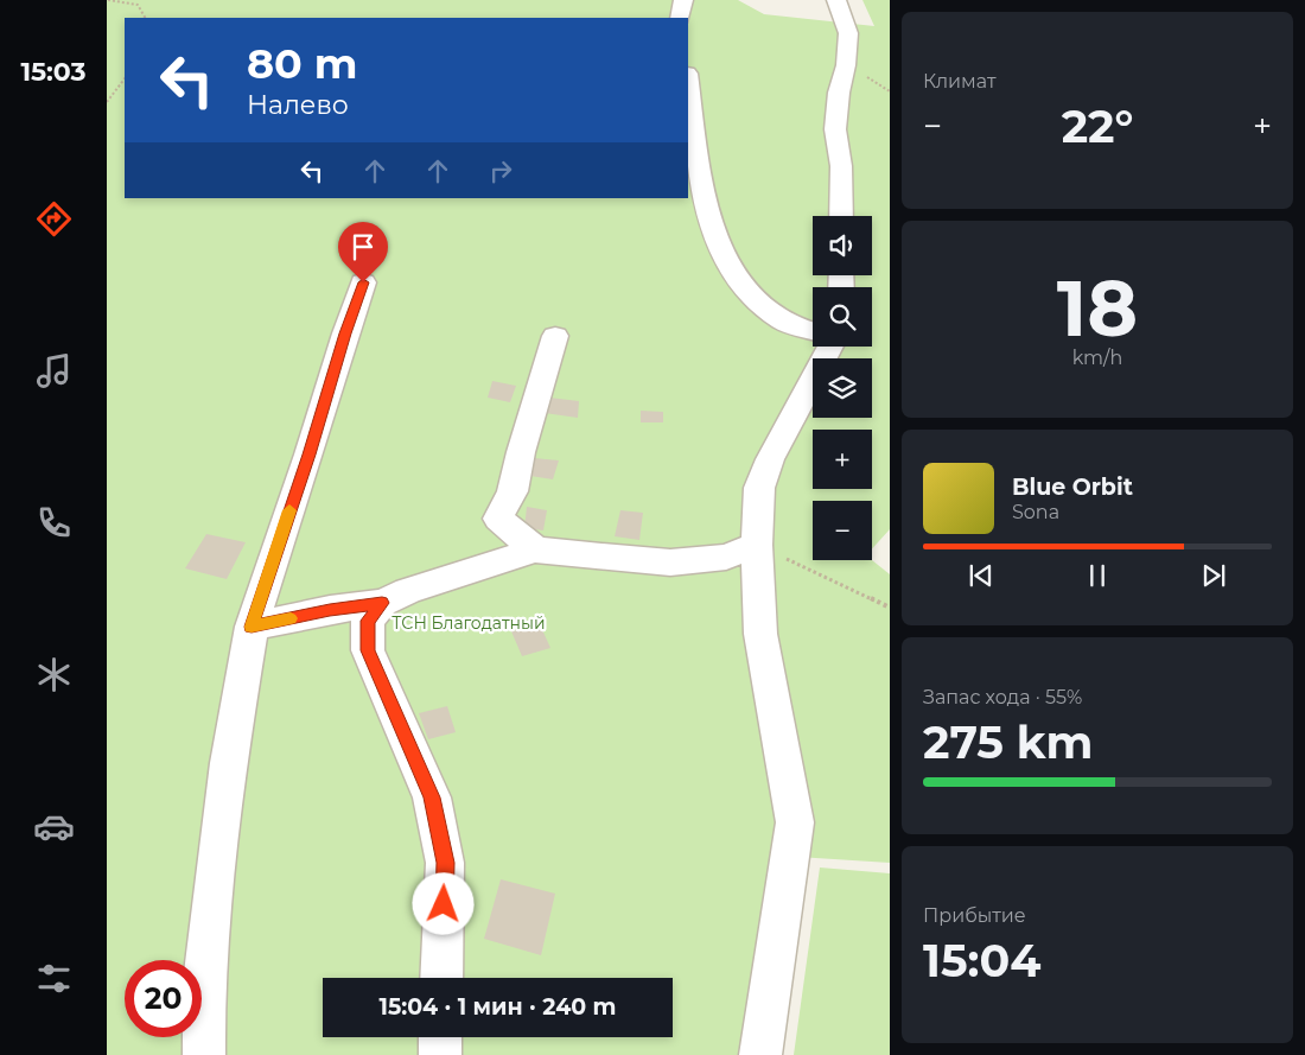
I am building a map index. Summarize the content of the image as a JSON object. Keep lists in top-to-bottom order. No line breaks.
{"parks":["ТСН Благодатный"],"page":{"tabs":"15:03","tile":["Климат",["18","km/h"],["Запас хода · 55%","275 km"],["Прибытие","15:04"]],"turn":["80 m","Налево"],"heat":["−","22°","+"],"map_buttons":["+","−"],"song":["Blue Orbit","Sona"],"limit":"20","trip":"15:04 · 1 мин · 240 m"}}
